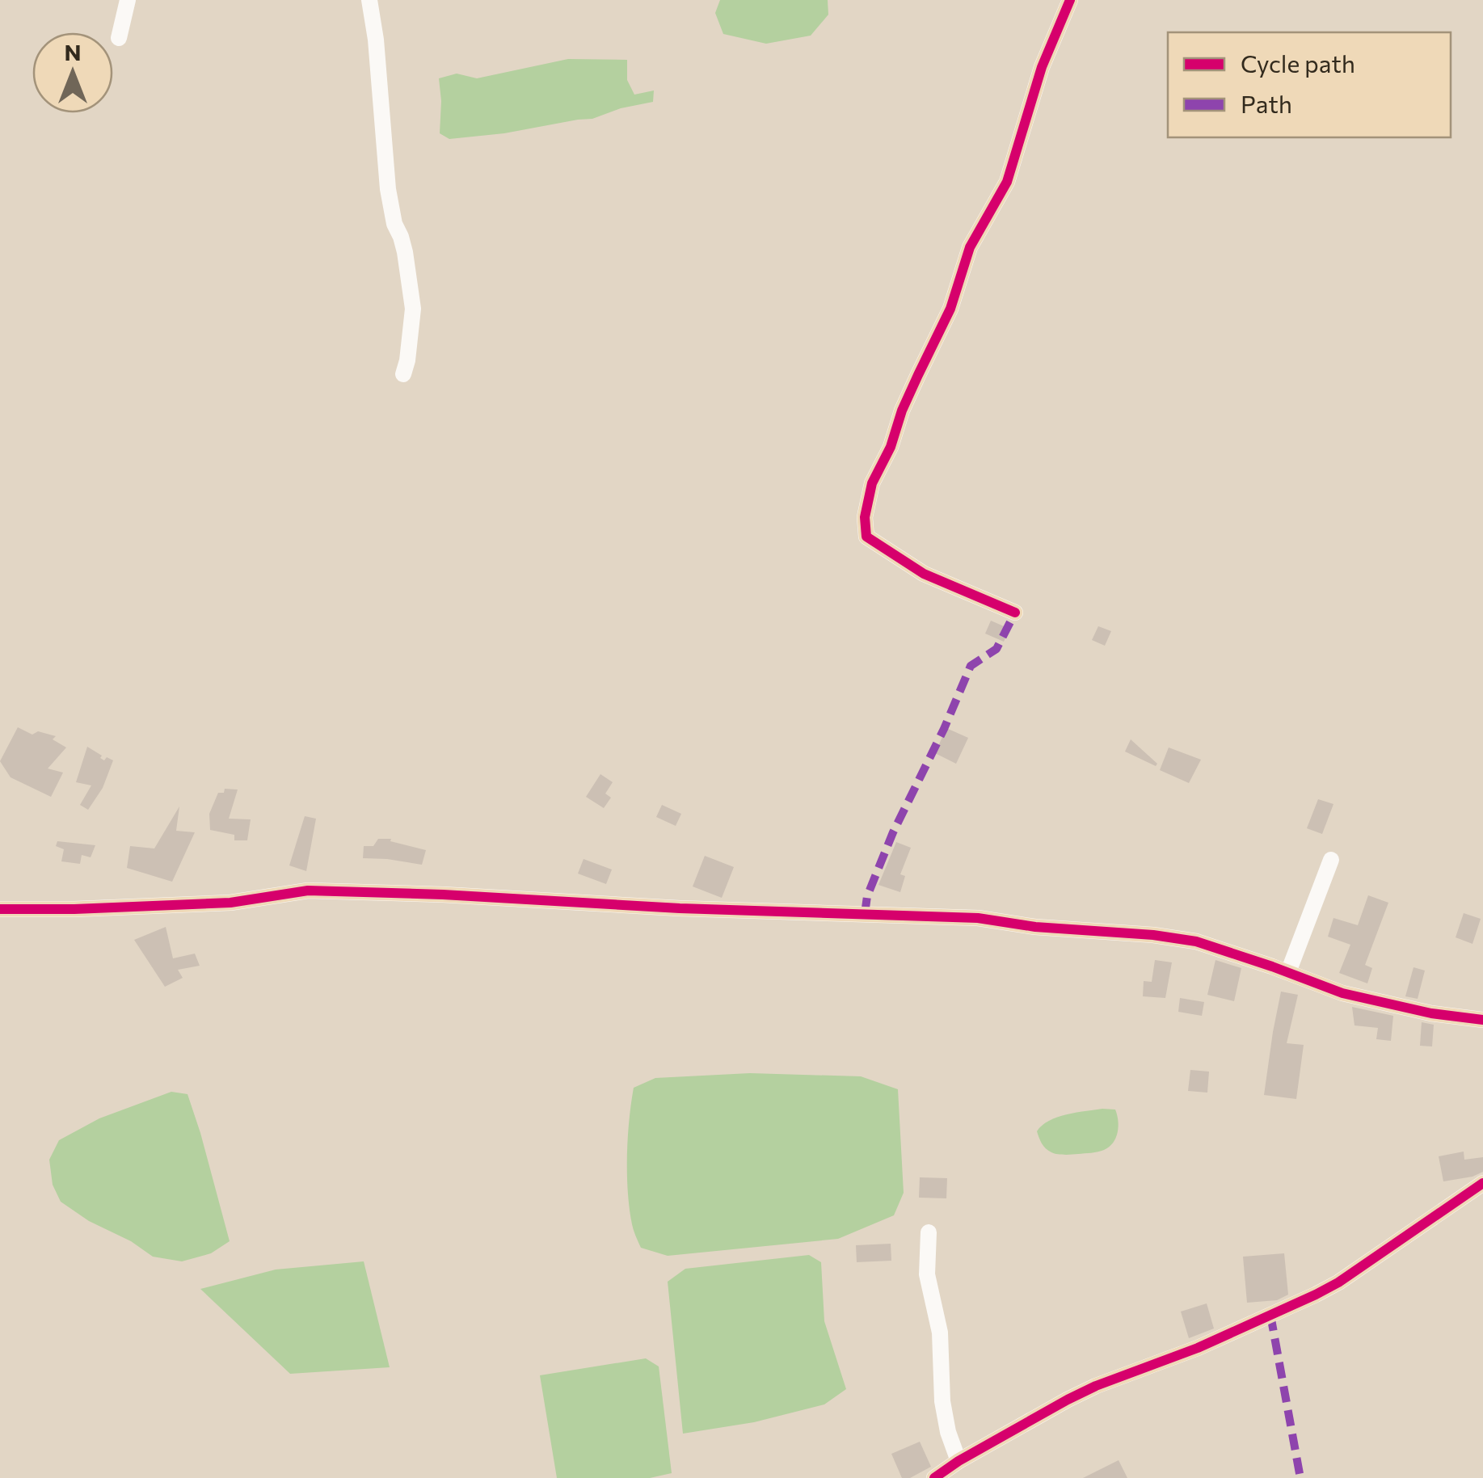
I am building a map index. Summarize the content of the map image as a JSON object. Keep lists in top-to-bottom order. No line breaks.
{"legend":["Cycle path","Path"],"north":"top"}
